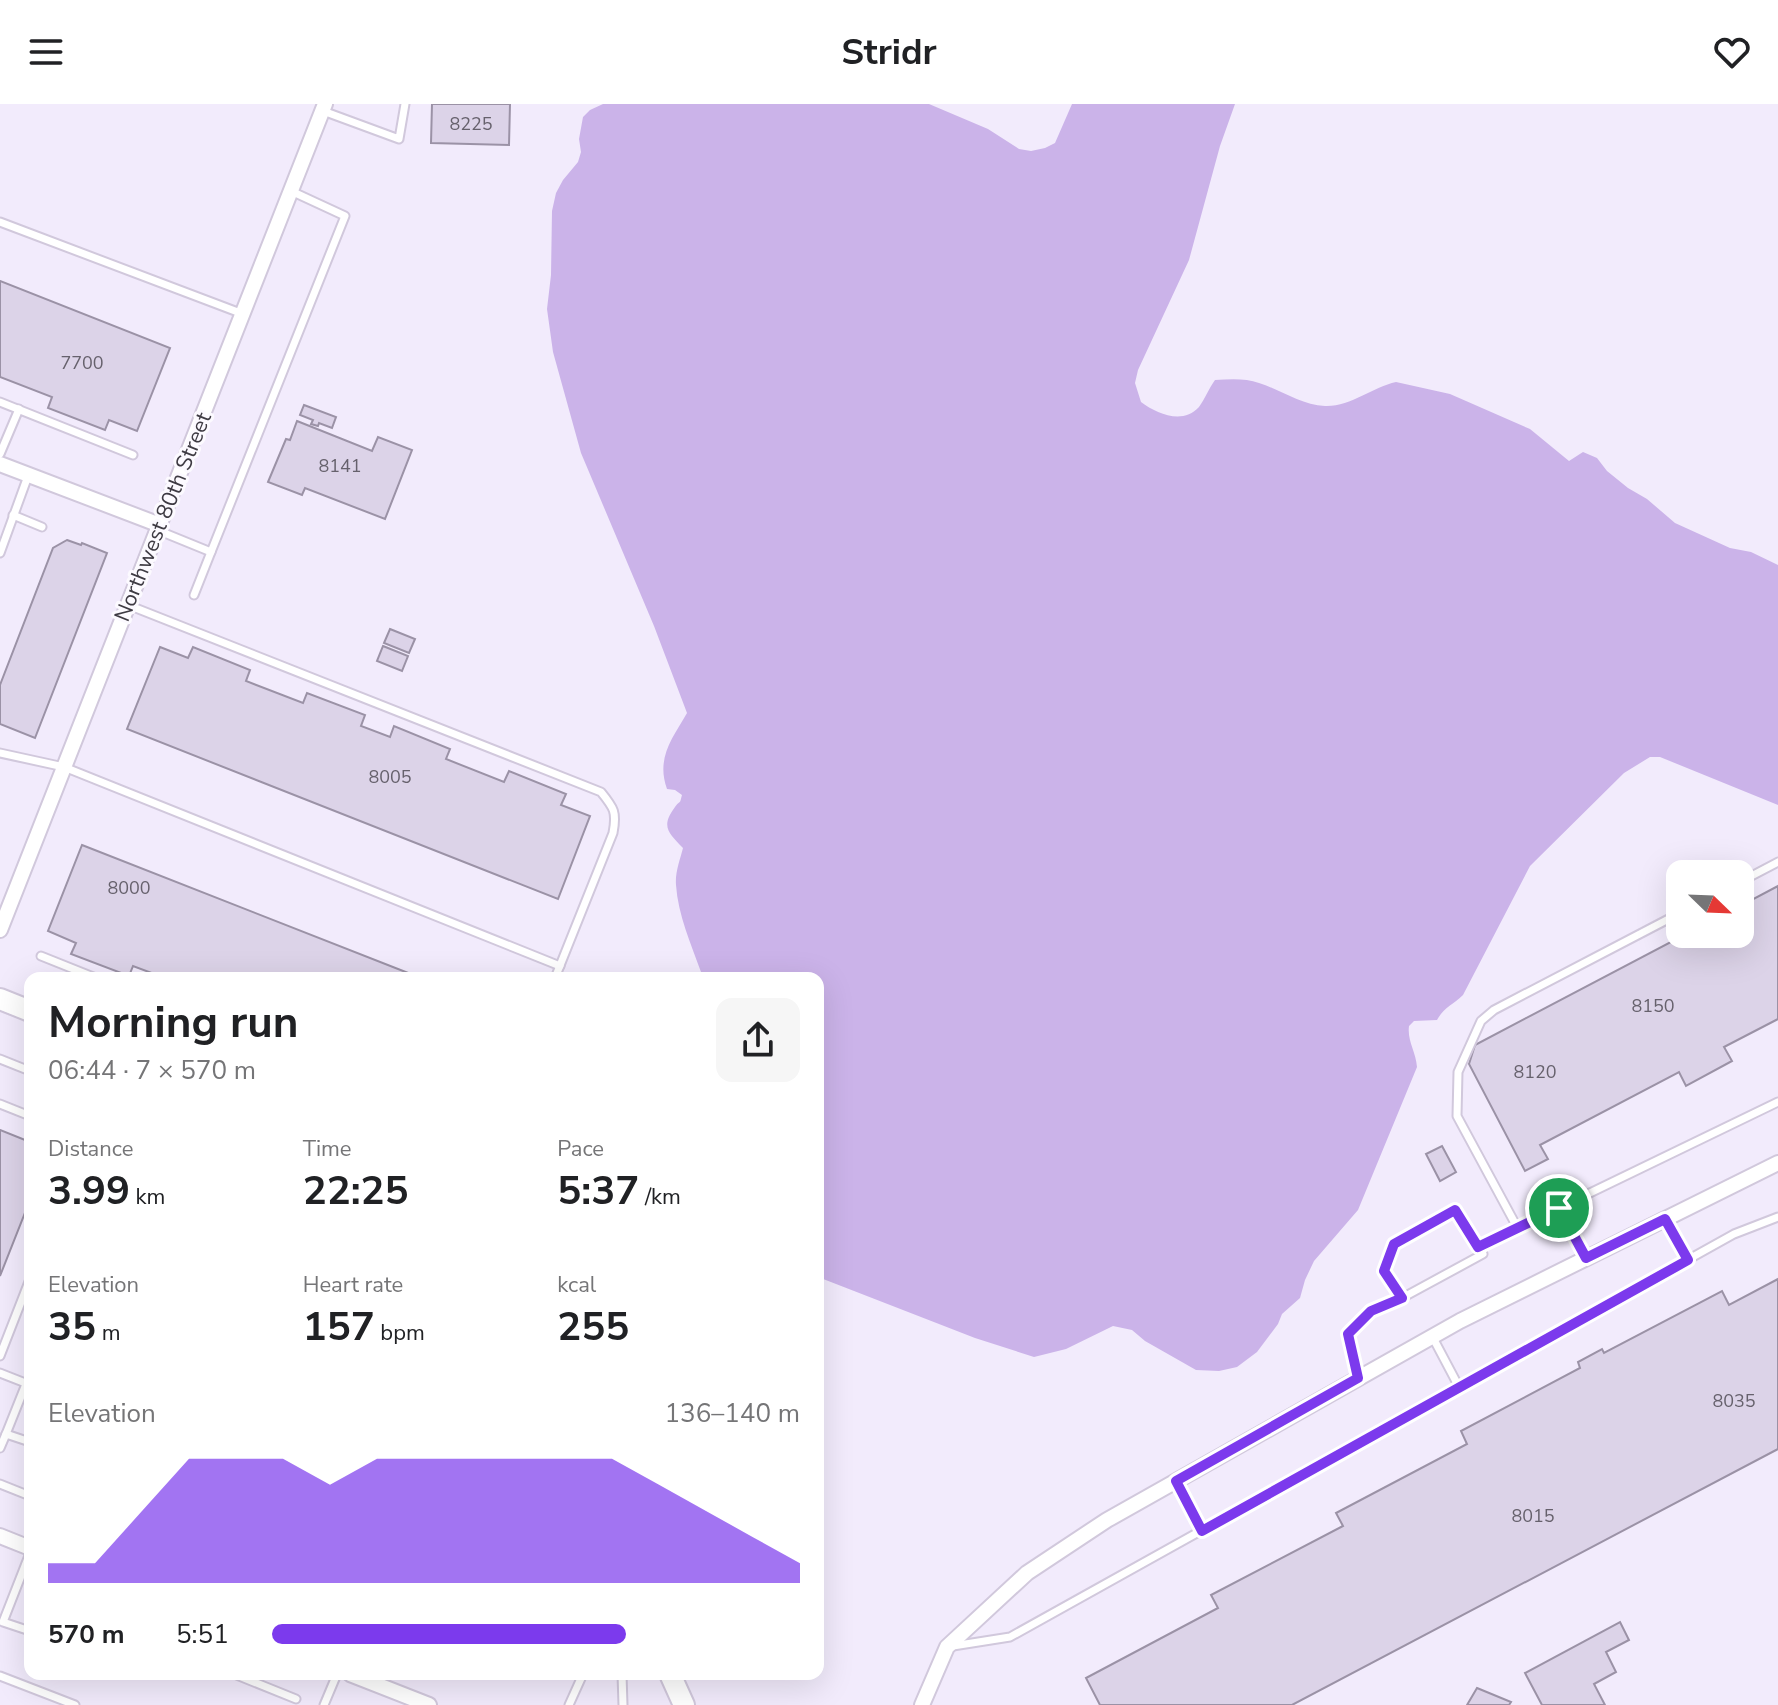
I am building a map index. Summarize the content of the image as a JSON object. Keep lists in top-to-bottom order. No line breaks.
{"streets":{"street":["Northwest 80th Street"]},"house_numbers":["8225","7700","8141","8005","8000","8150","8120","8035","8015"],"north":"bottom right","page":{"header":"Stridr","heading":["Morning run","06:44 · 7 × 570 m"],"stats":[["Distance","3.99 km"],["Time","22:25"],["Pace","5:37 /km"],["Elevation","35 m"],["Heart rate","157 bpm"],["kcal","255"]],"chart":["Elevation","136–140 m"],"list":[{"name":"570 m","note":"5:51"}]}}
